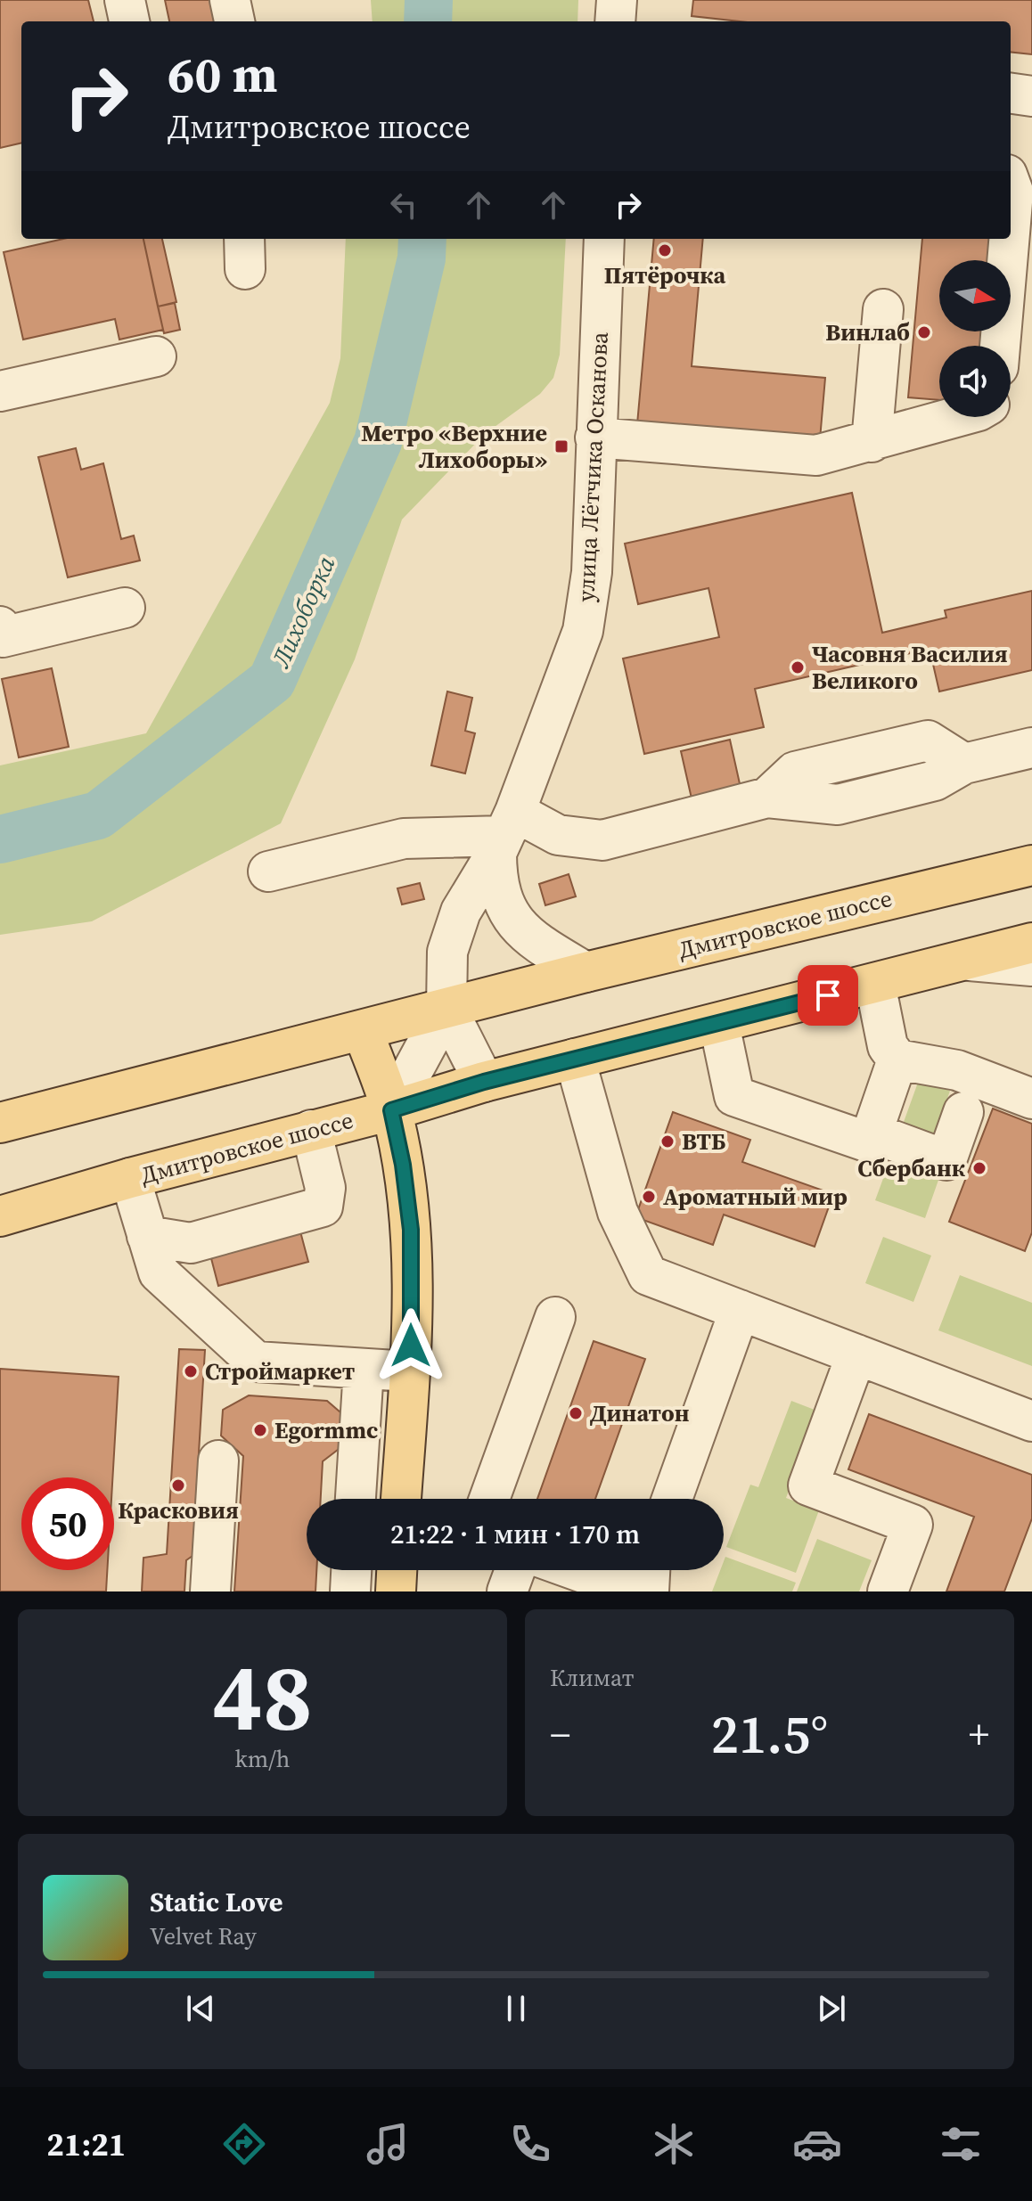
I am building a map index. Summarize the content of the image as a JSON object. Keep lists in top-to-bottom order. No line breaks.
{"streets":{"main road":["Дмитровское шоссе"],"street":["улица Лётчика Осканова"]},"crossings":[["улица Лётчика Осканова","Дмитровское шоссе"]],"water":["Лихоборка"],"places":{"other":["Пятёрочка","Винлаб","Часовня Василия Великого","ВТБ","Сбербанк","Ароматный мир","Строймаркет","Динатон","Egormmc","Красковия"],"transit":["Метро «Верхние Лихоборы»"]},"north":"right","page":{"turn":["60 m","Дмитровское шоссе"],"limit":"50","trip":"21:22 · 1 мин · 170 m","tile":[["48","km/h"],"Климат"],"heat":["−","21.5°","+"],"song":["Static Love","Velvet Ray"],"tabs":"21:21"}}
